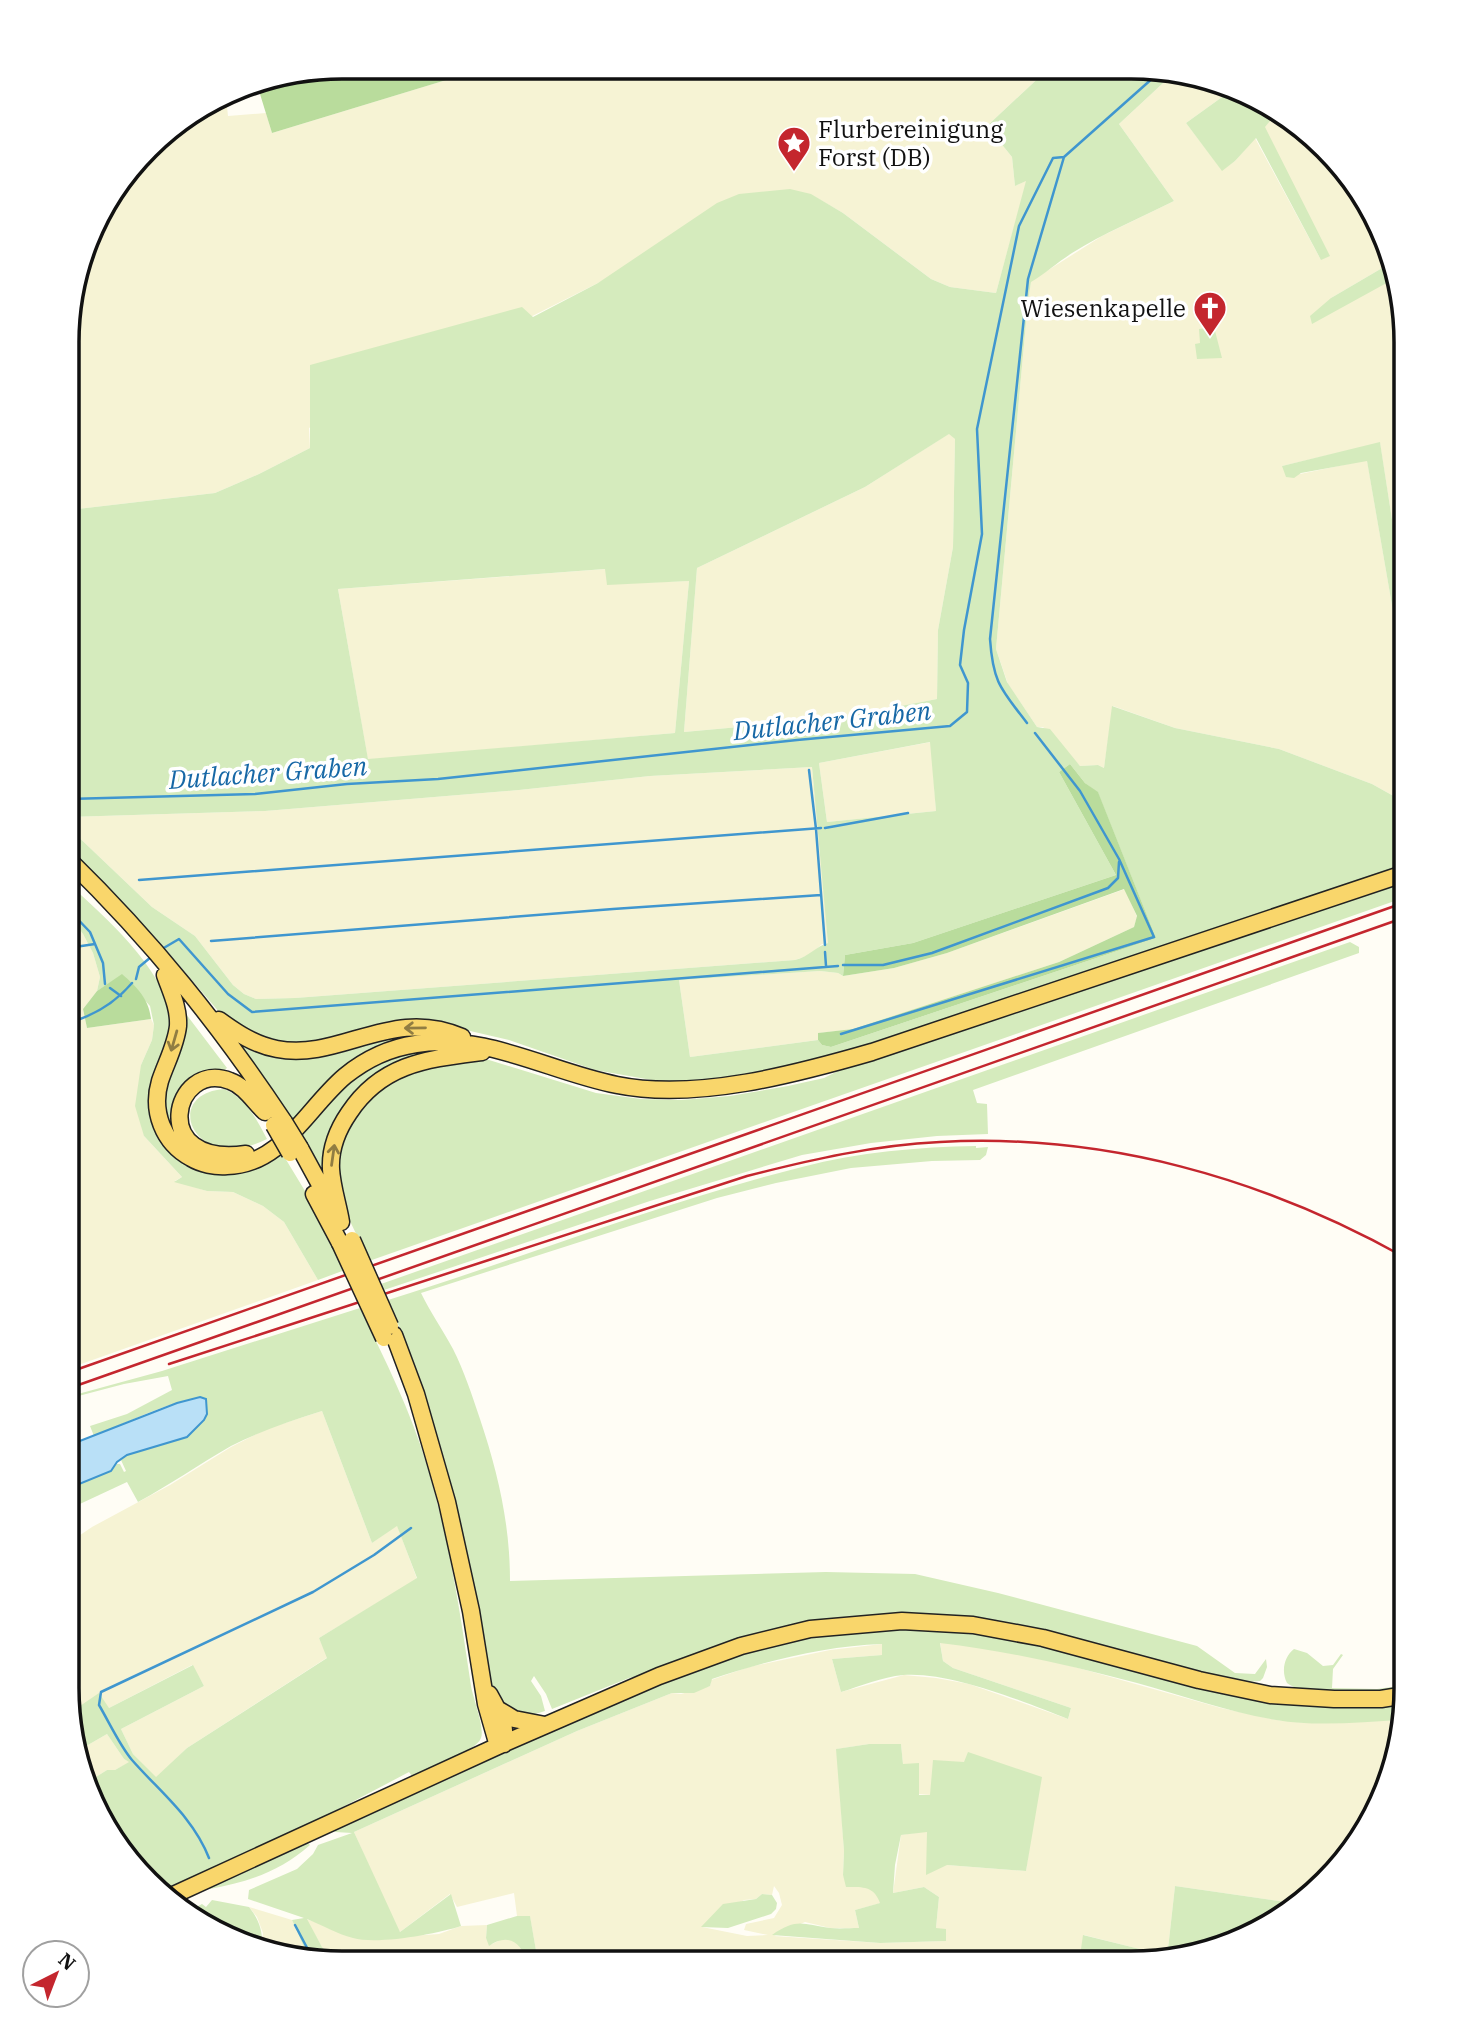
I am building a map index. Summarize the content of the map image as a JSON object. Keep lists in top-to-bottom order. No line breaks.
{"water":["Dutlacher Graben"],"places":{"place":["Flurbereinigung Forst (DB)"],"church":["Wiesenkapelle"]},"north":"top right"}
